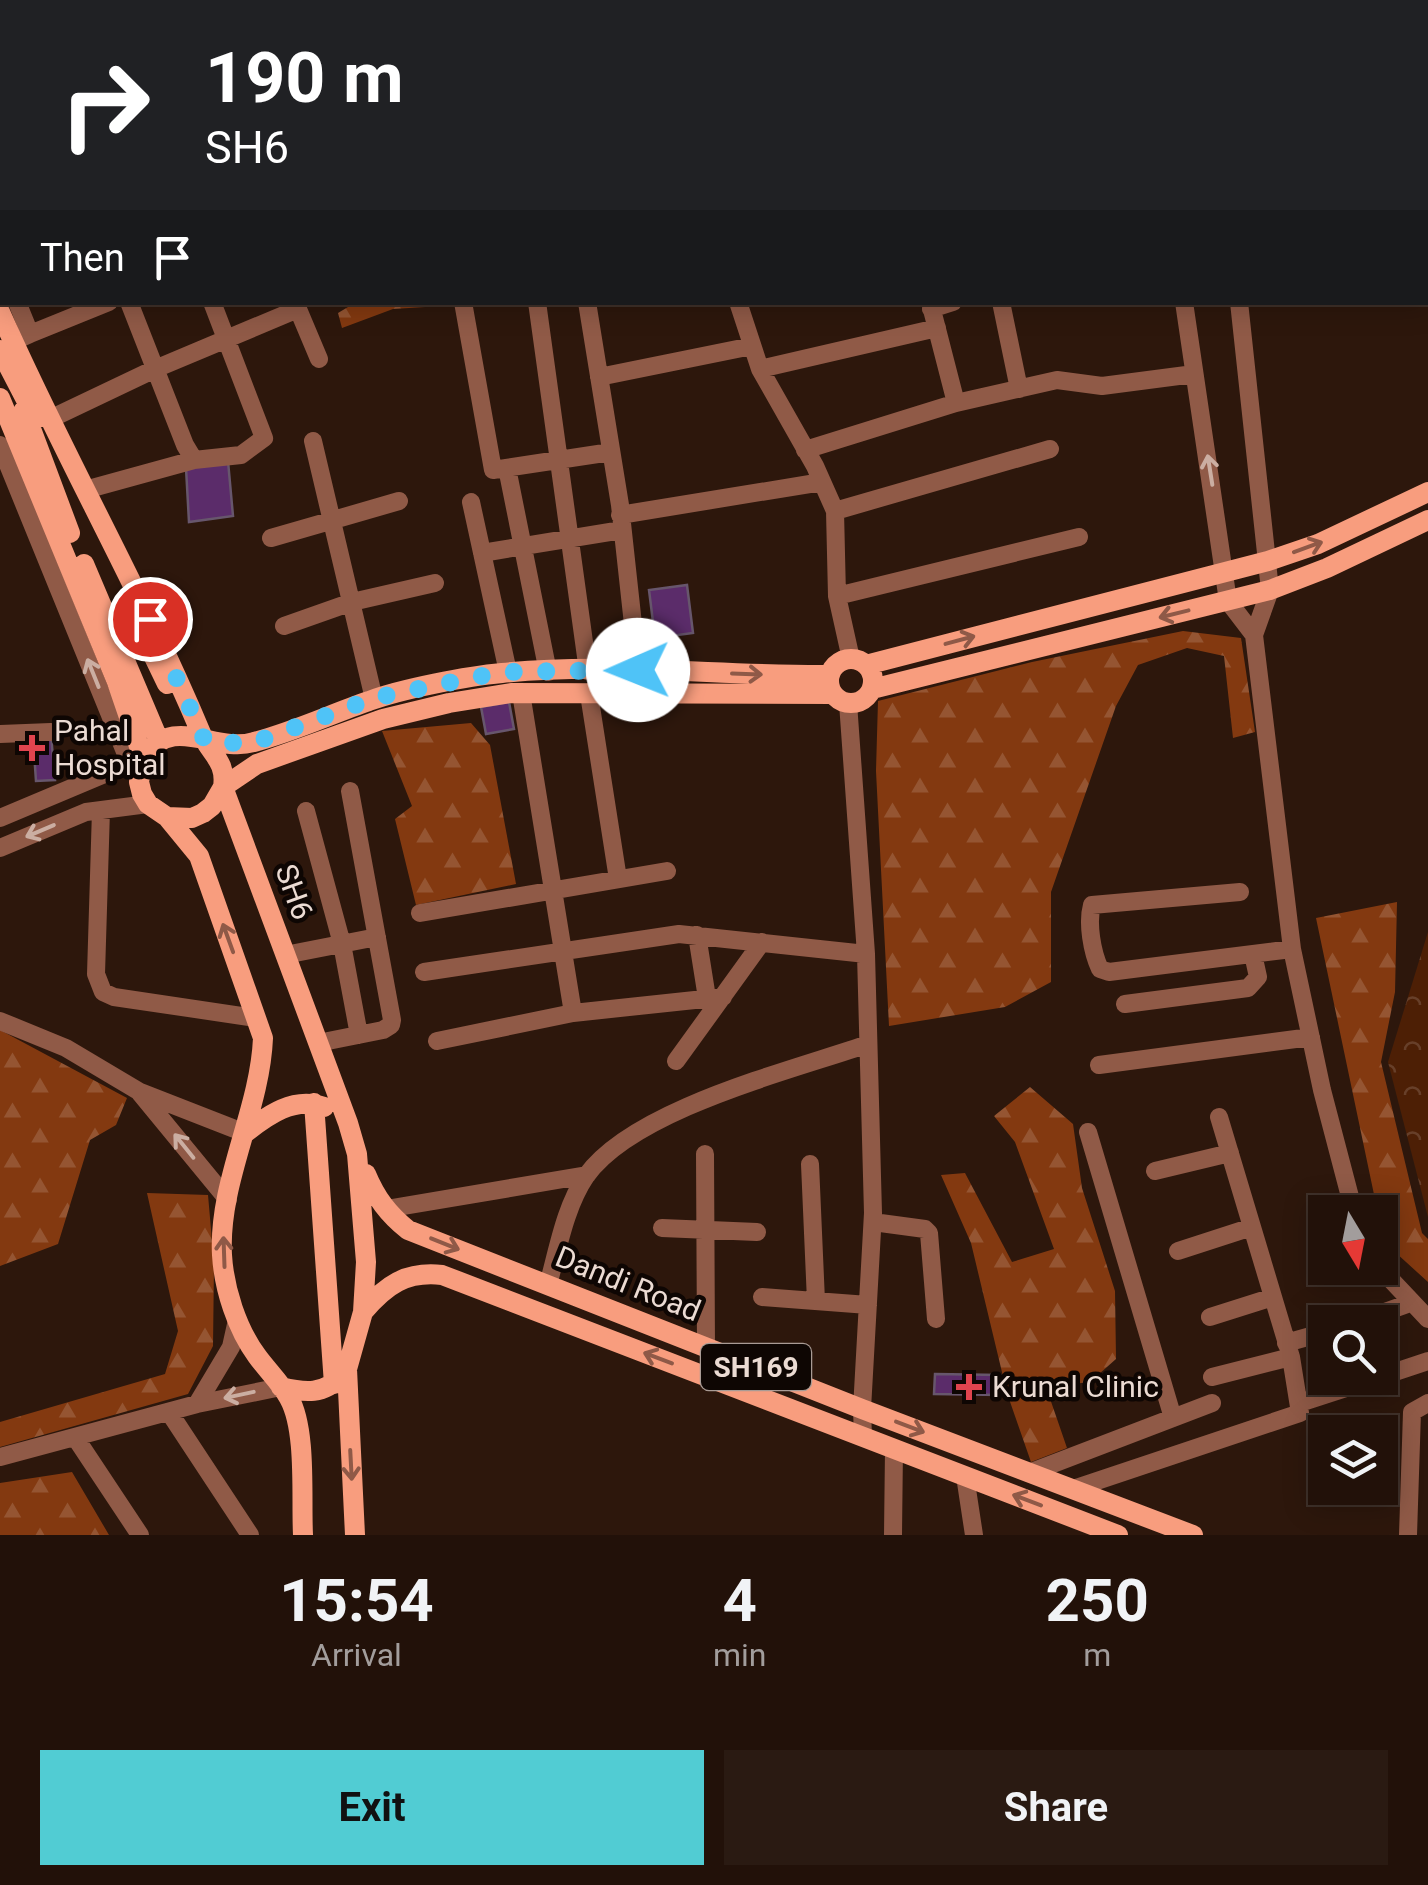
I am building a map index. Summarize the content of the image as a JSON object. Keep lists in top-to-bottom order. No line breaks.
{"streets":{"main road":["SH6","Dandi Road","SH169"]},"crossings":[["SH6","Dandi Road"]],"places":{"health":["Pahal Hospital","Krunal Clinic"]},"north":"bottom","page":{"turn":["190 m","SH6"],"then":"Then","eta":["15:54","Arrival","4","min","250","m"],"buttons":["Exit","Share"]}}
